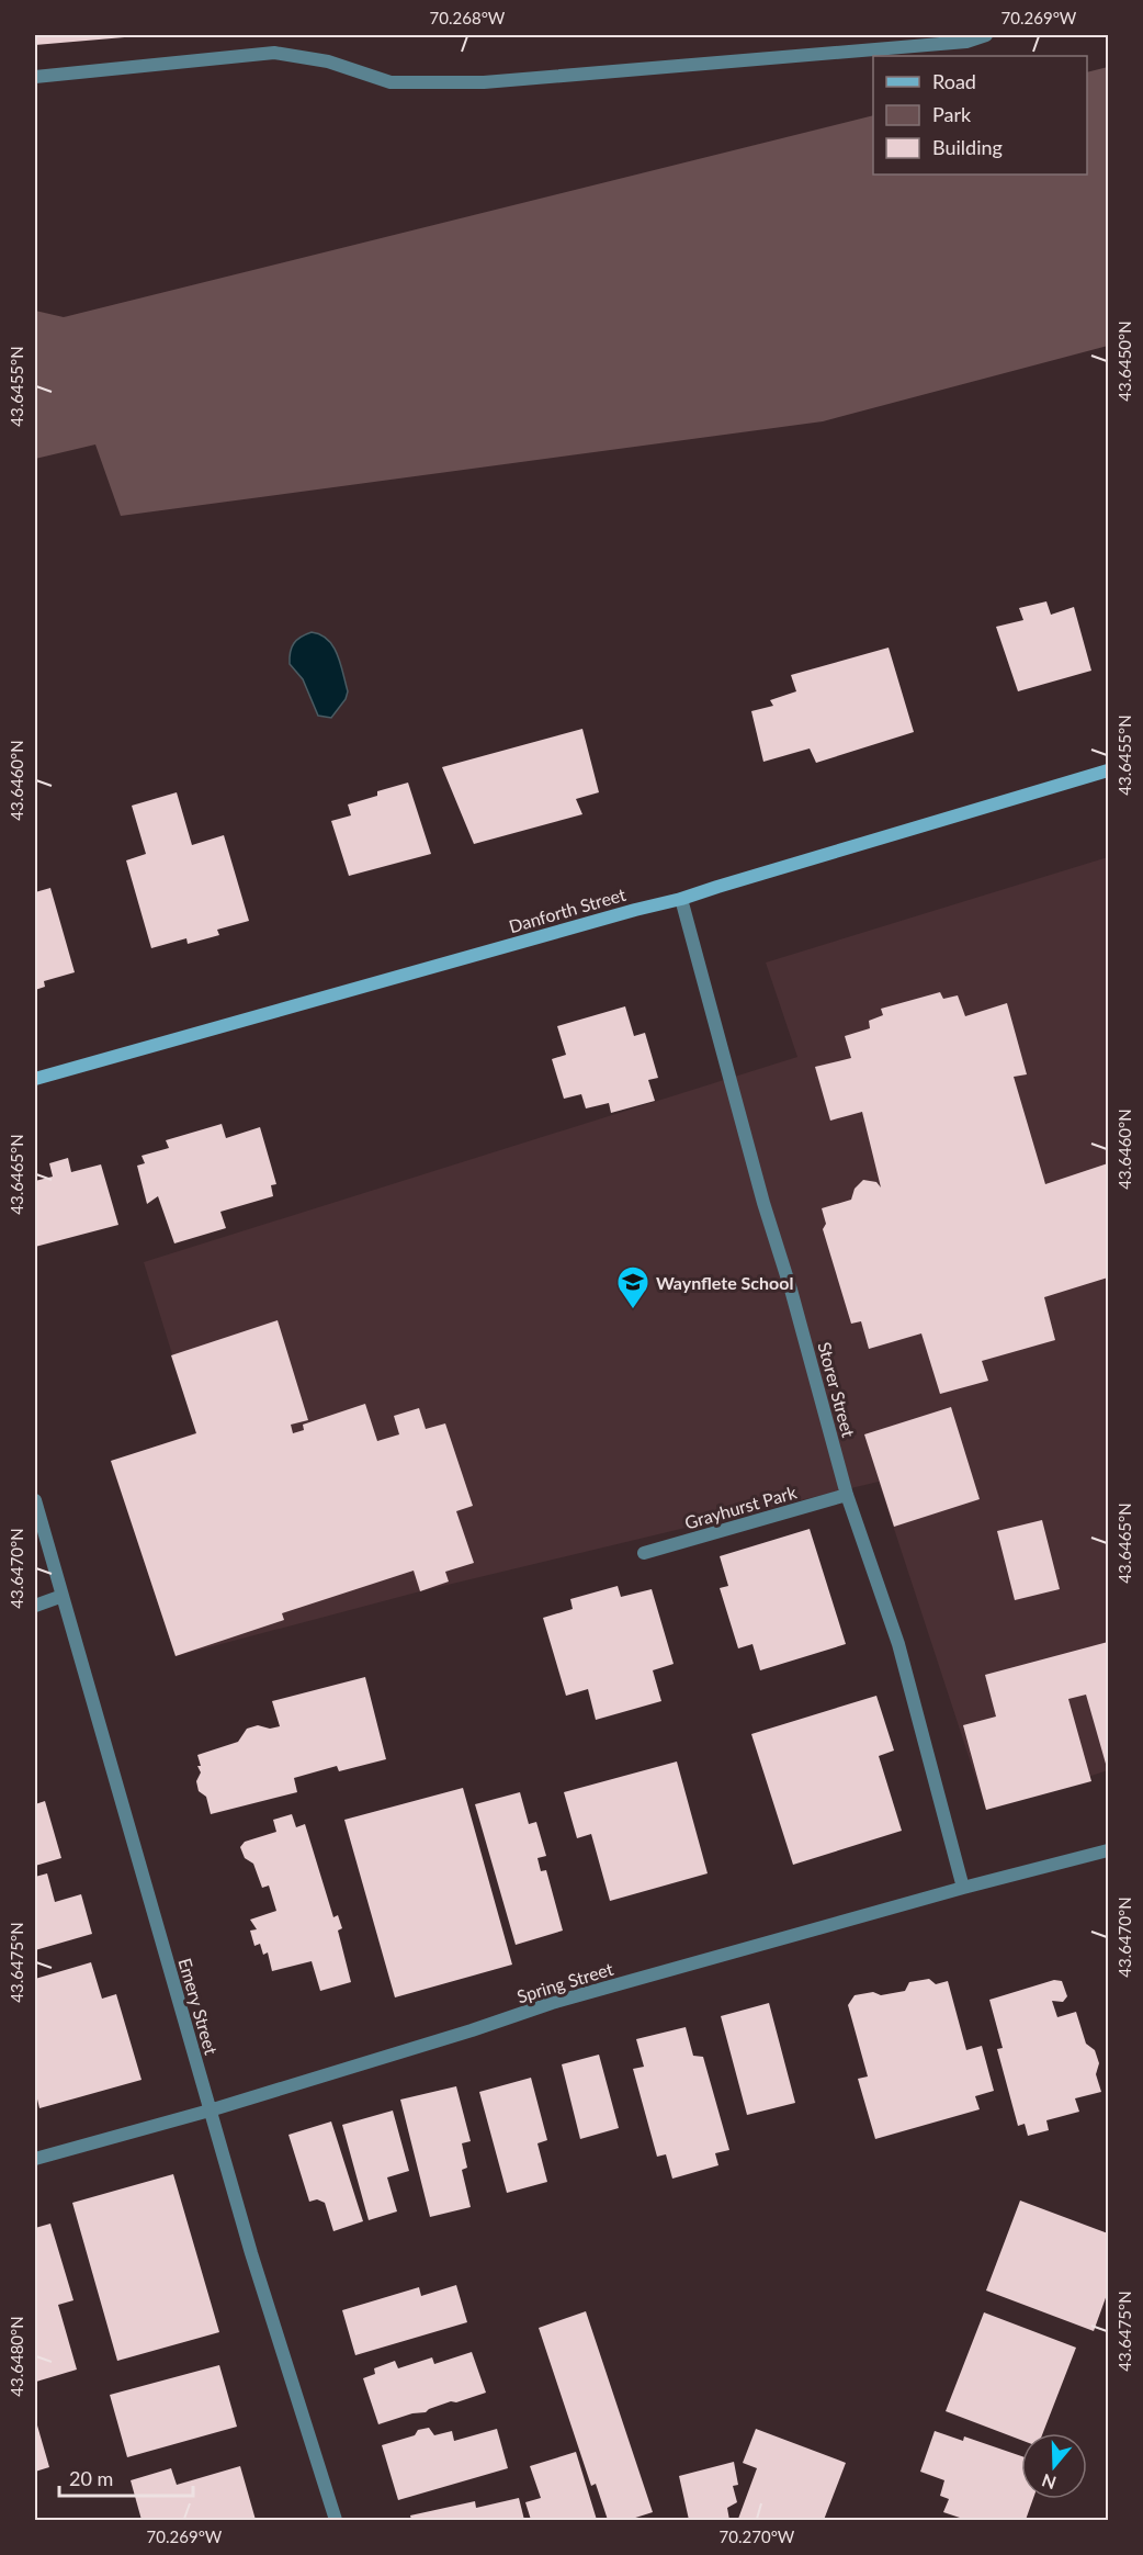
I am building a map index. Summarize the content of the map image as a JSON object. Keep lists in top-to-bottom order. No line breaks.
{"streets":{"street":["Danforth Street","Storer Street","Grayhurst Park","Spring Street","Emery Street"]},"crossings":[["Danforth Street","Storer Street"],["Storer Street","Grayhurst Park"],["Storer Street","Spring Street"],["Spring Street","Emery Street"]],"places":{"school or university":["Waynflete School"]},"legend":["Road","Park","Building"],"scale_bar":"20 m","north":"bottom","coordinates":["70.268°W","70.269°W","43.6450°N","43.6455°N","43.6460°N","43.6465°N","43.6470°N","43.6475°N","43.6480°N","70.270°W"]}
